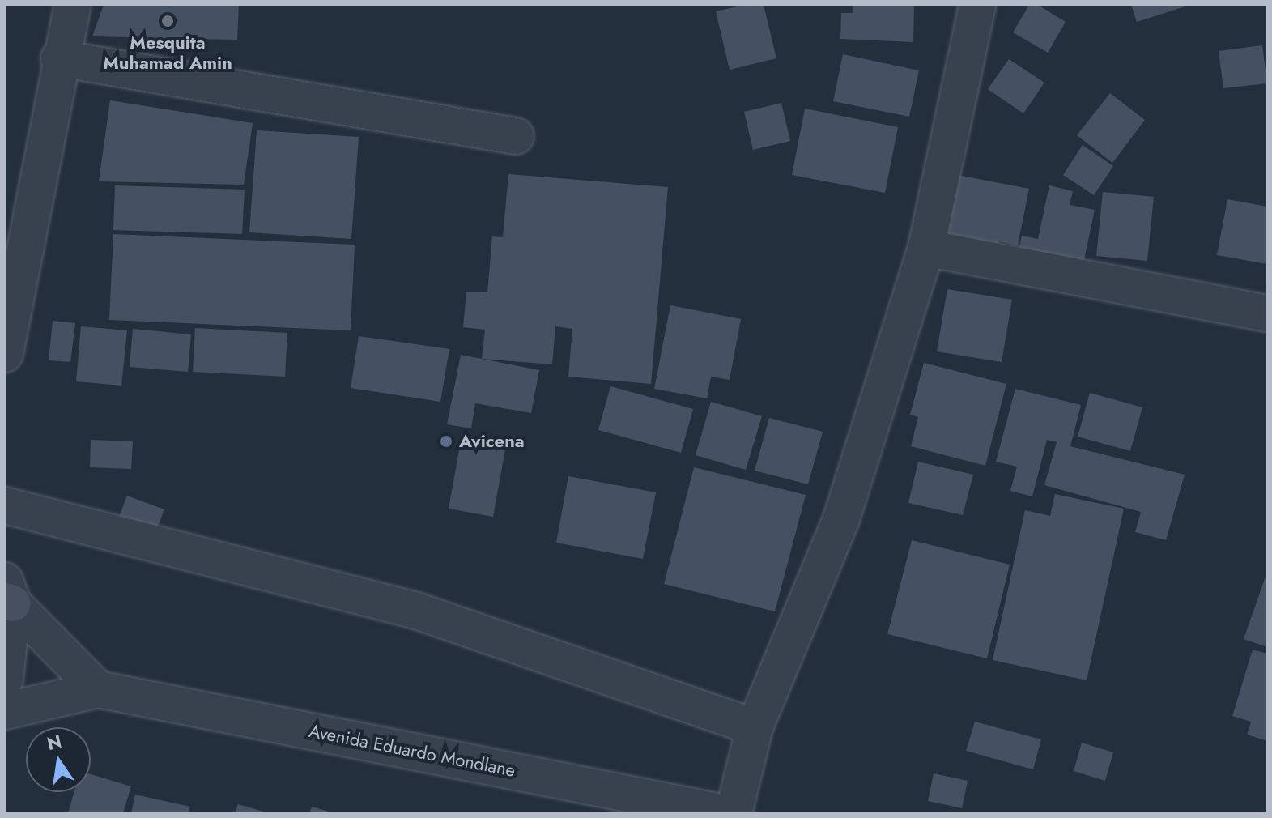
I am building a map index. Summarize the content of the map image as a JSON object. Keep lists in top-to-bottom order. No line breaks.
{"streets":{"street":["Avenida Eduardo Mondlane"]},"places":["Mesquita Muhamad Amin","Avicena"],"north":"top"}
